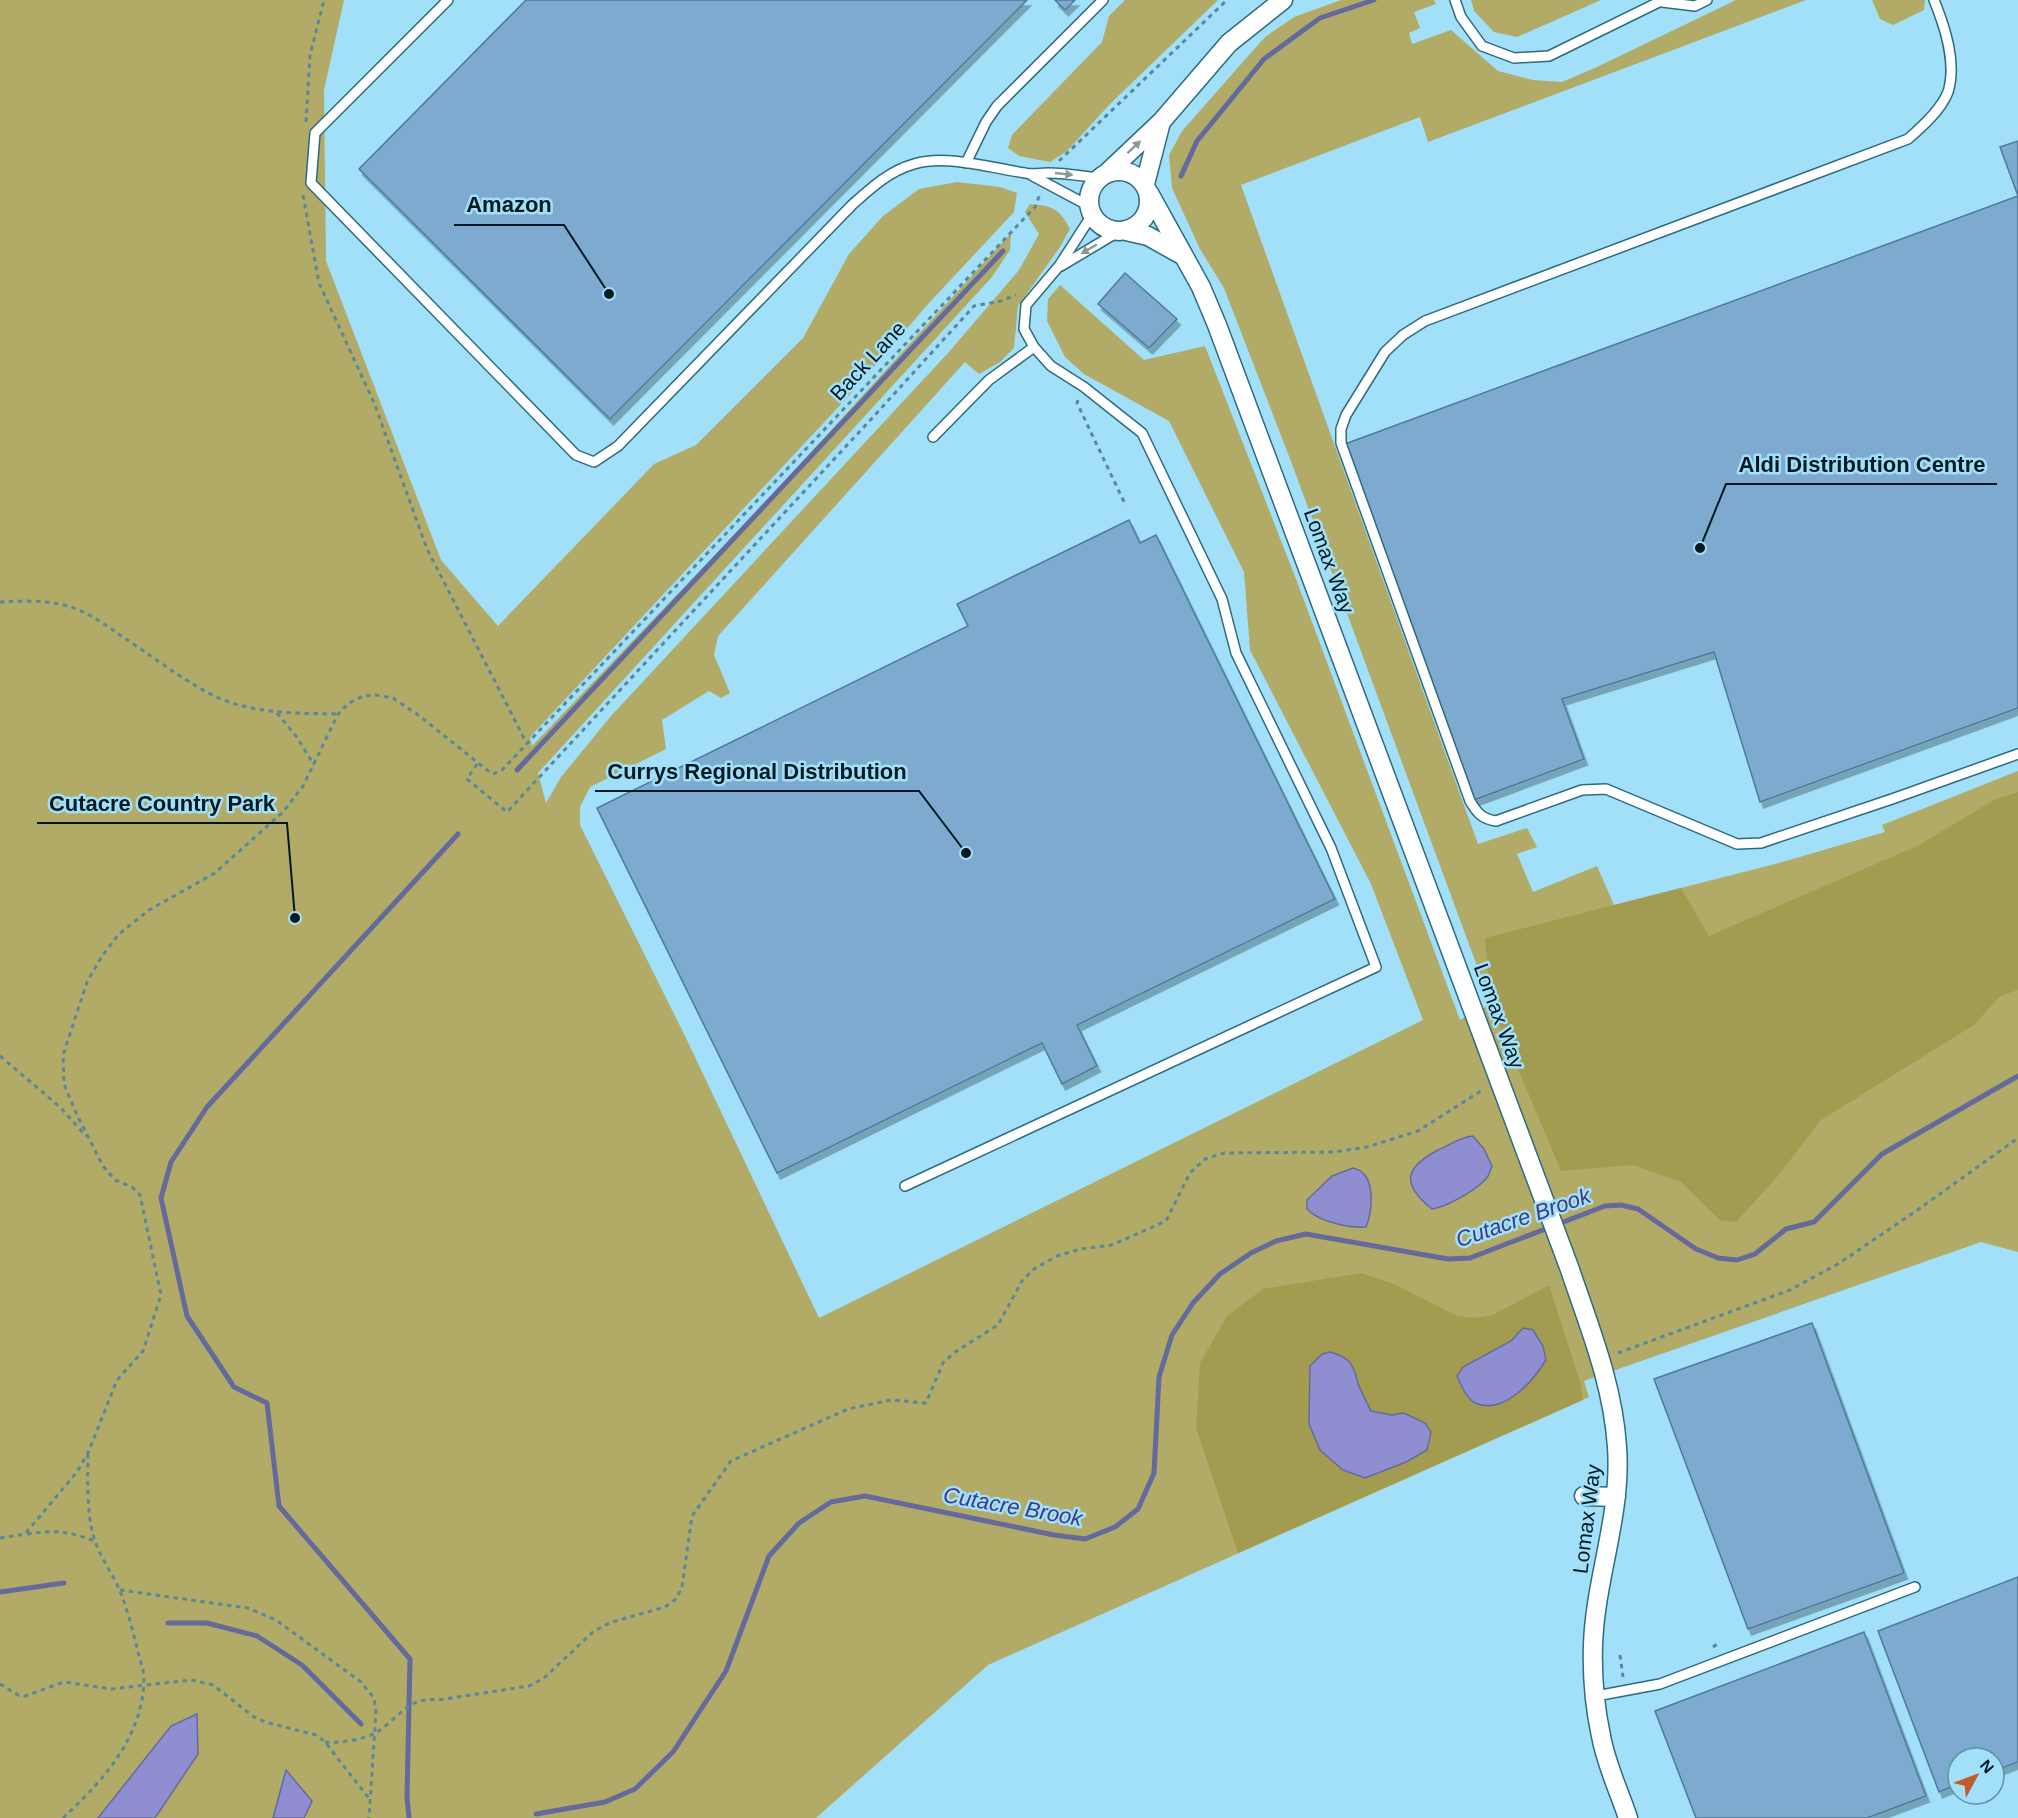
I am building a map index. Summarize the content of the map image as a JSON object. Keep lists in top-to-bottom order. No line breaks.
{"streets":{"street":["Lomax Way"],"path":["Back Lane"]},"water":["Cutacre Brook"],"places":["Amazon","Aldi Distribution Centre","Currys Regional Distribution","Cutacre Country Park"],"north":"top right"}
